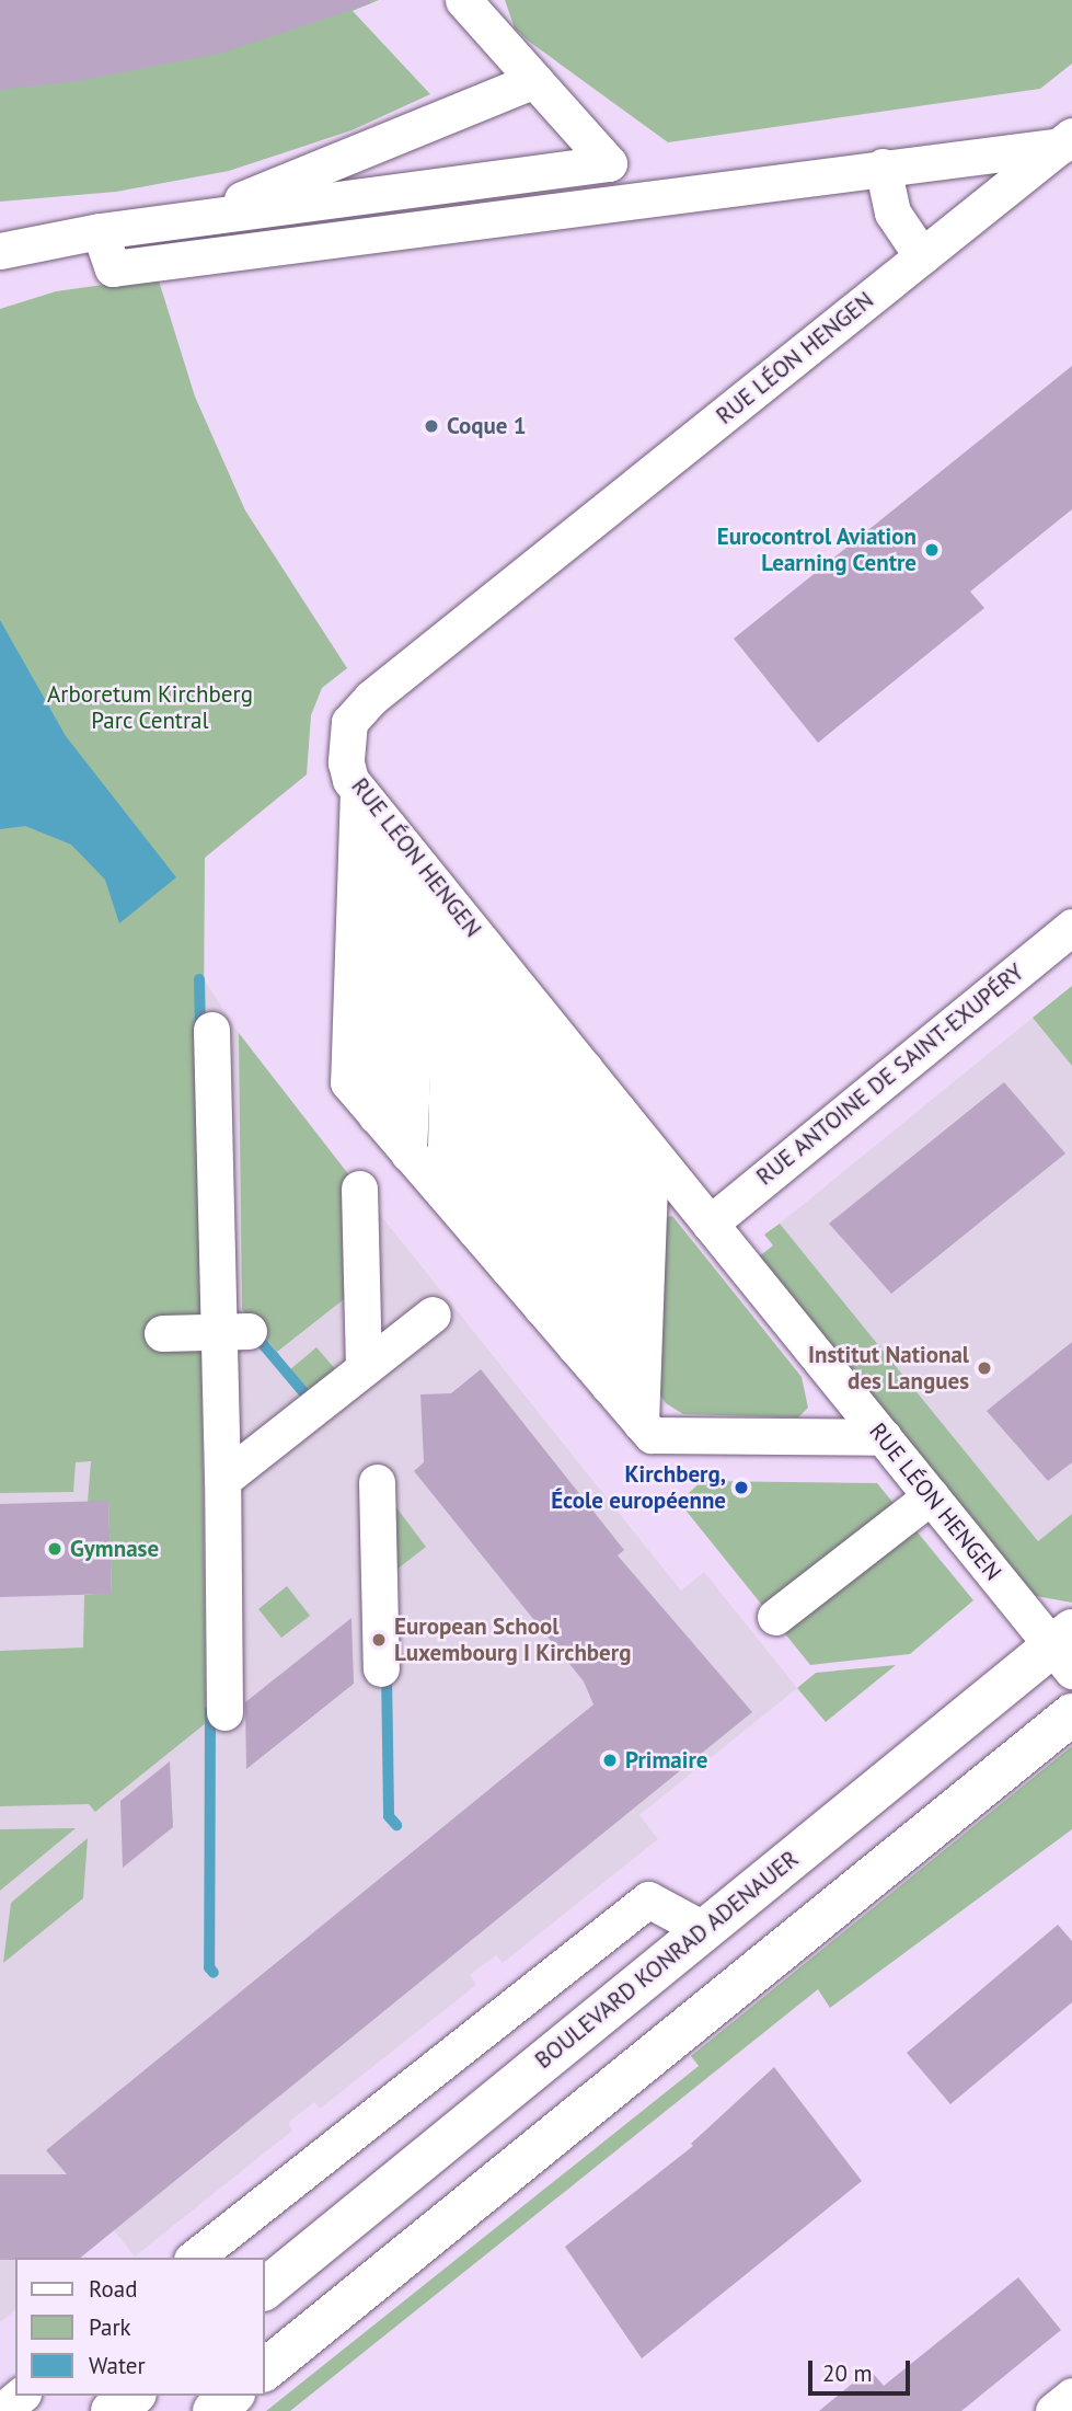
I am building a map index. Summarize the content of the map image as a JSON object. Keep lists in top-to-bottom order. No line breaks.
{"streets":{"main road":["BOULEVARD KONRAD ADENAUER"],"street":["RUE LÉON HENGEN","RUE ANTOINE DE SAINT-EXUPÉRY"]},"crossings":[["RUE LÉON HENGEN","RUE ANTOINE DE SAINT-EXUPÉRY"],["RUE LÉON HENGEN","BOULEVARD KONRAD ADENAUER"]],"parks":["Arboretum Kirchberg Parc Central"],"places":["Coque 1","Eurocontrol Aviation Learning Centre","Institut National des Langues","Kirchberg, École européenne","Gymnase","European School Luxembourg I Kirchberg","Primaire"],"legend":["Road","Park","Water"],"scale_bar":"20 m"}
